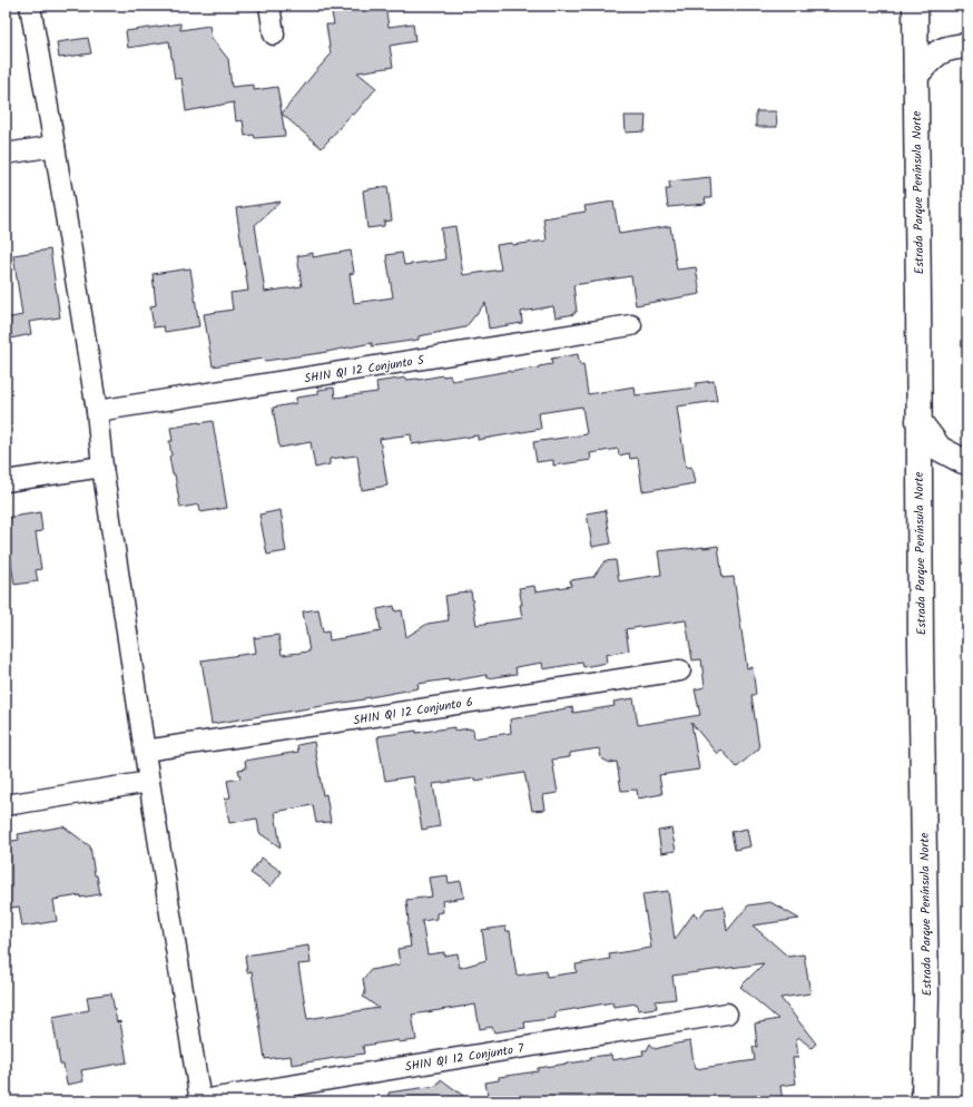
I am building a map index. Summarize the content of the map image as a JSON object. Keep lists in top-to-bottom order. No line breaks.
{"streets":{"main road":["Estrada Parque Península Norte"],"street":["SHIN QI 12 Conjunto 5","SHIN QI 12 Conjunto 6","SHIN QI 12 Conjunto 7"]}}
